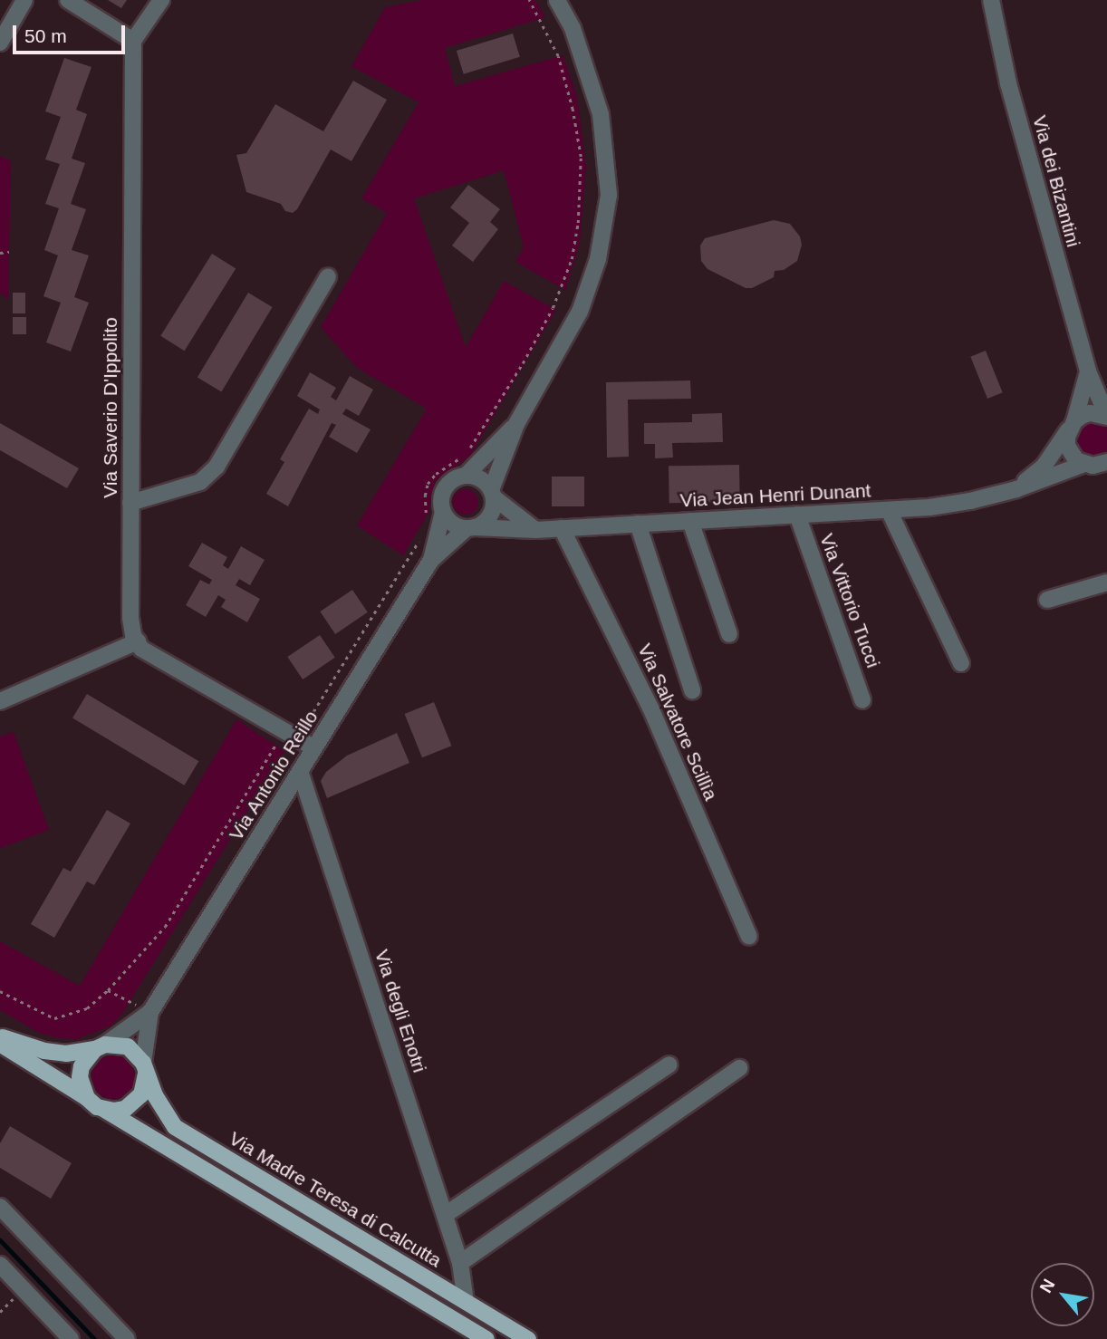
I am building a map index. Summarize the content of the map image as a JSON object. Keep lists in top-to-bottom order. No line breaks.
{"streets":{"main road":["Via Antonio Reillo","Via Madre Teresa di Calcutta"],"street":["Via dei Bizantini","Via Saverio D'Ippolito","Via Jean Henri Dunant","Via Vittorio Tucci","Via Salvatore Scillìa","Via degli Enotri"]},"crossings":[["Via Jean Henri Dunant","Via Vittorio Tucci"],["Via Jean Henri Dunant","Via Salvatore Scillìa"],["Via Jean Henri Dunant","Via Antonio Reillo"],["Via Antonio Reillo","Via degli Enotri"],["Via Antonio Reillo","Via Madre Teresa di Calcutta"],["Via degli Enotri","Via Madre Teresa di Calcutta"]],"scale_bar":"50 m","north":"top left"}
